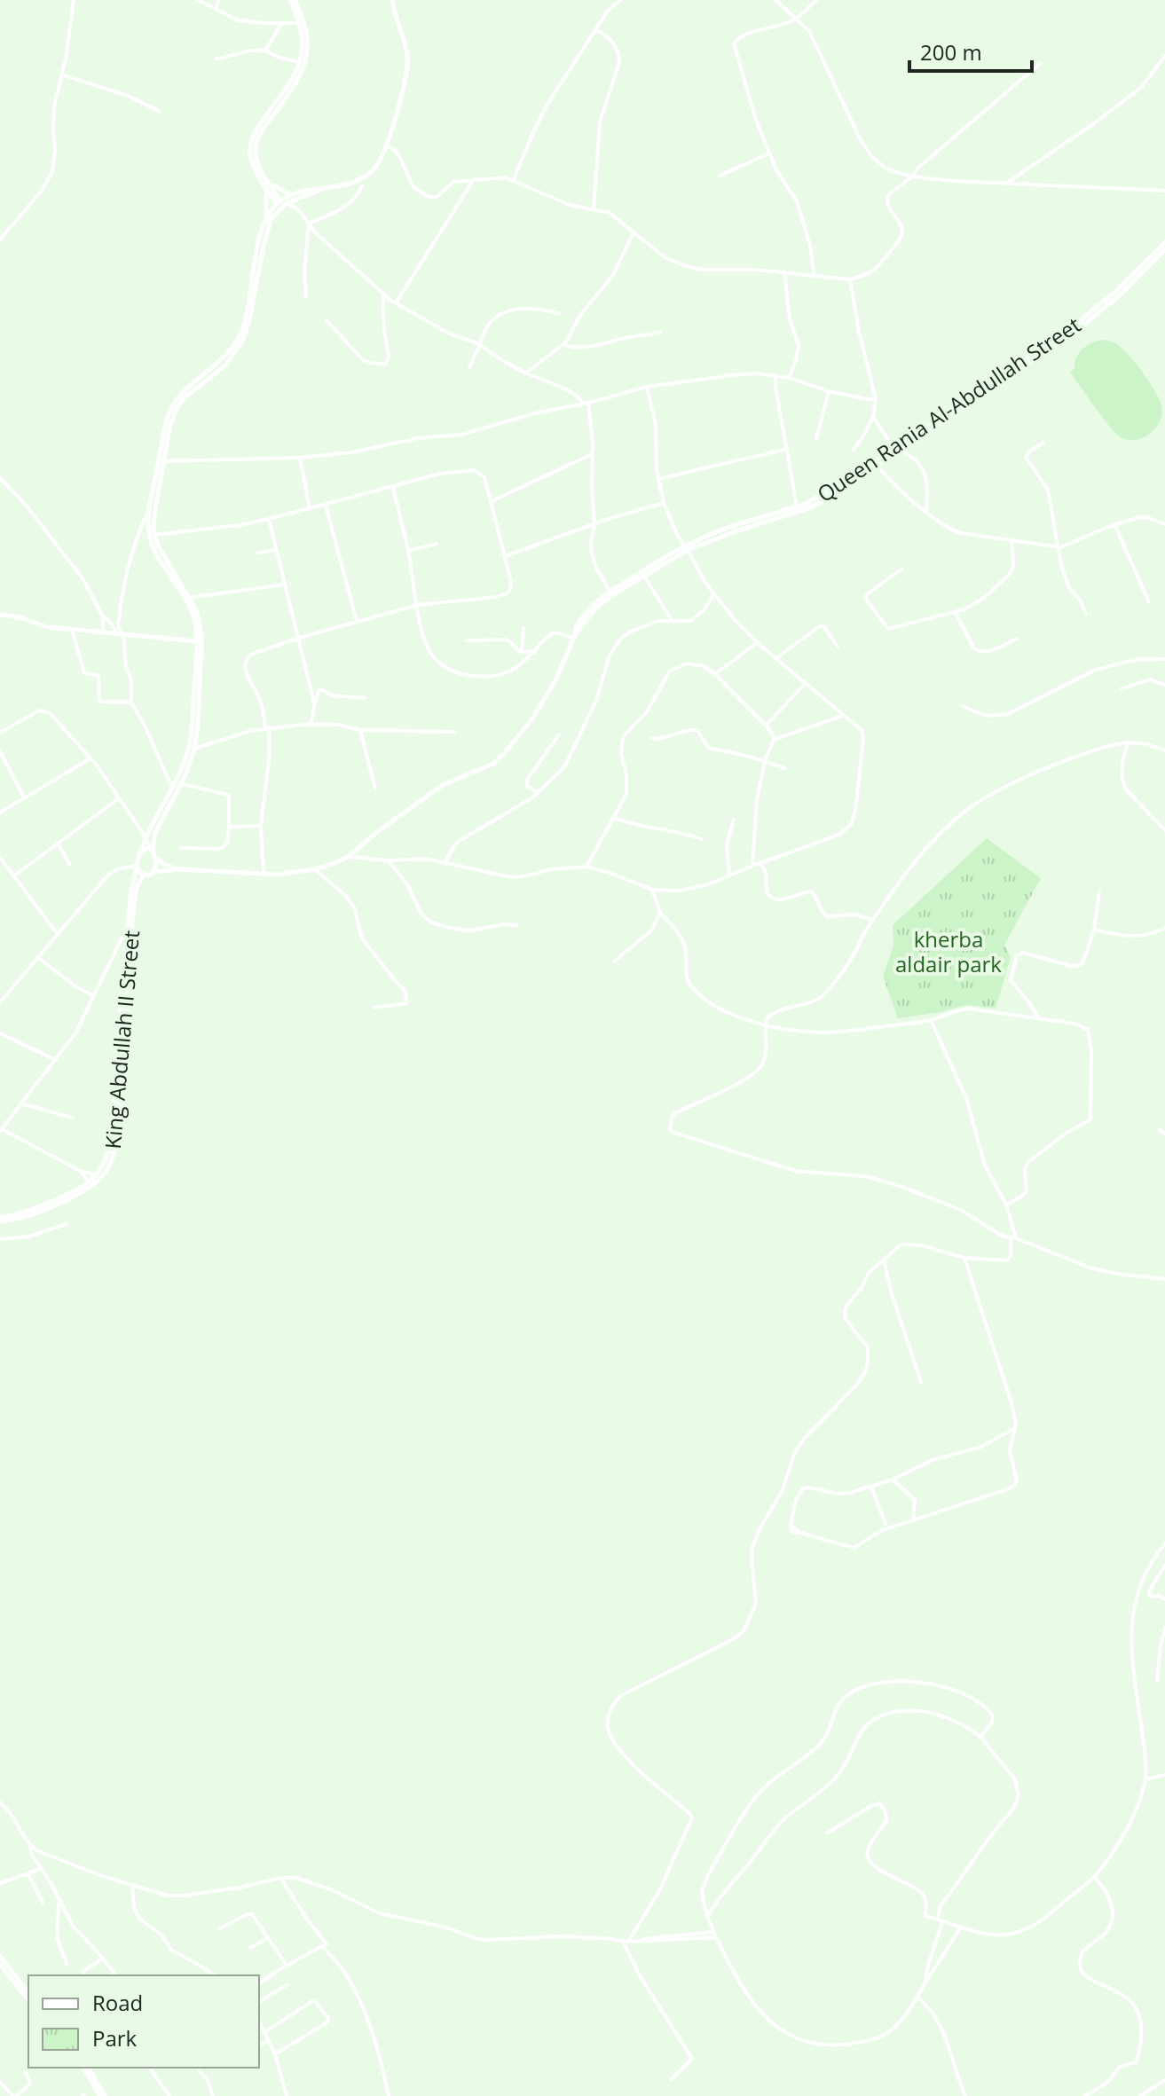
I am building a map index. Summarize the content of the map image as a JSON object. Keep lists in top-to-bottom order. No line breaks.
{"streets":{"main road":["Queen Rania Al-Abdullah Street","King Abdullah II Street"]},"crossings":[["Queen Rania Al-Abdullah Street","King Abdullah II Street"]],"parks":["kherba aldair park"],"legend":["Road","Park"],"scale_bar":"200 m"}
